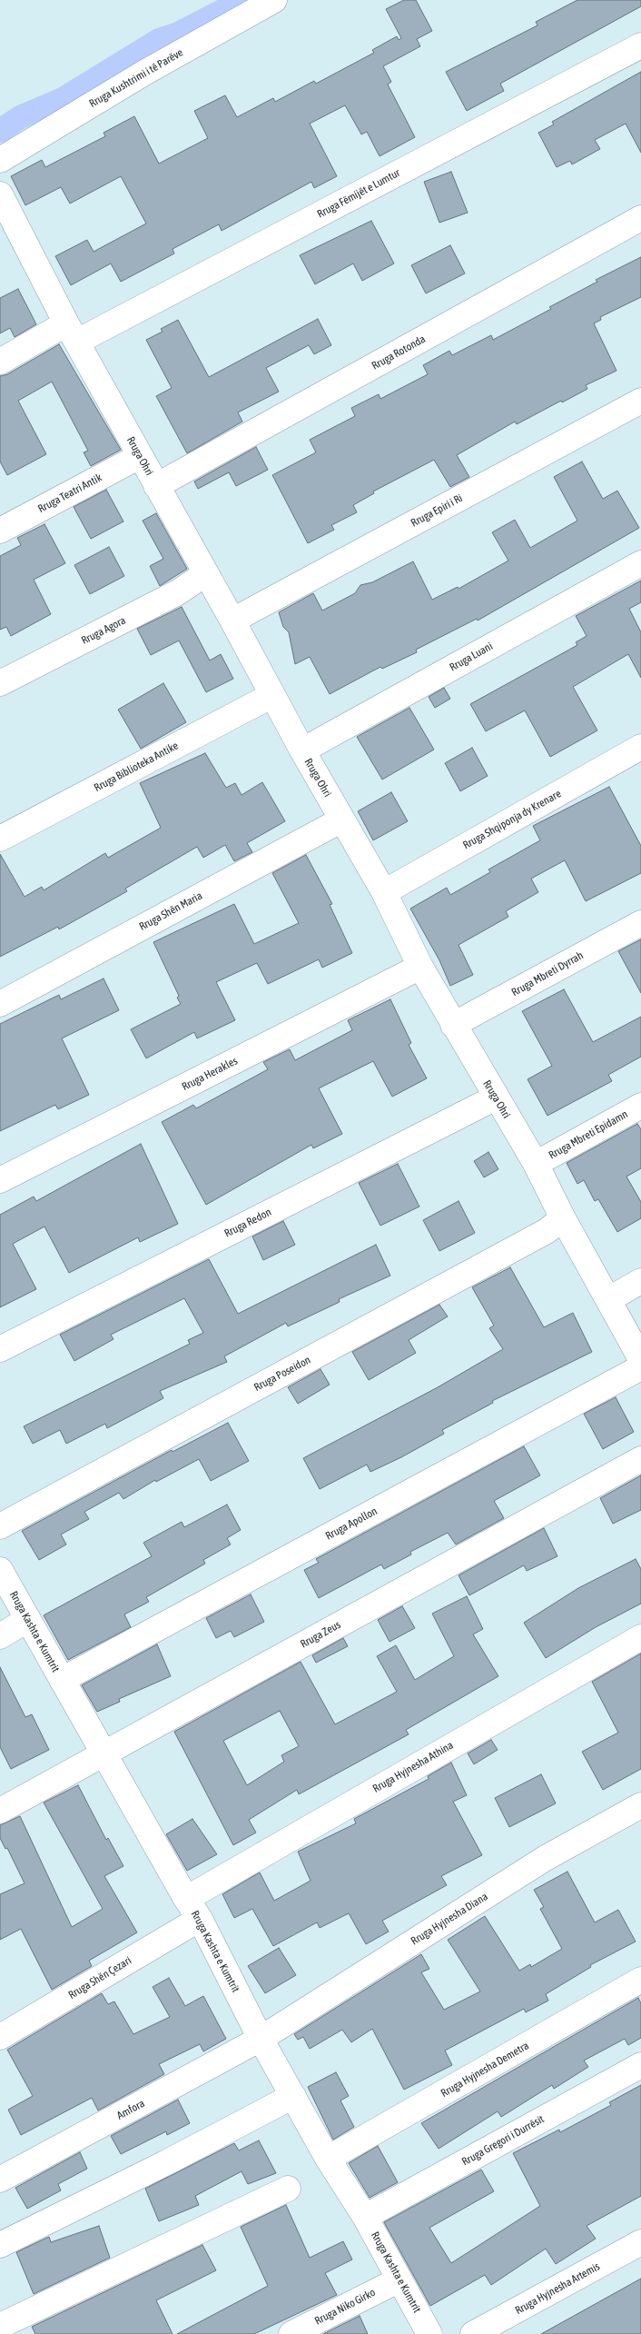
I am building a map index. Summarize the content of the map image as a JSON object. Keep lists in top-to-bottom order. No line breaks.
{"streets":{"street":["Rruga Kushtrimi i të Parëve","Rruga Fëmijët e Lumtur","Rruga Rotonda","Rruga Ohri","Rruga Teatri Antik","Rruga Epiri i Ri","Rruga Agora","Rruga Luani","Rruga Biblioteka Antike","Rruga Shqiponja dy Krenare","Rruga Shën Maria","Rruga Mbreti Dyrrah","Rruga Herakles","Rruga Mbreti Epidamn","Rruga Redon","Rruga Poseidon","Rruga Apollon","Rruga Kashta e Kumtrit","Rruga Zeus","Rruga Hyjnesha Athina","Rruga Hyjnesha Diana","Rruga Shën Çezari","Rruga Hyjnesha Demetra","Amfora","Rruga Gregori i Durrësit","Rruga Hyjnesha Artemis","Rruga Niko Girko"]},"crossings":[["Rruga Fëmijët e Lumtur","Rruga Ohri"],["Rruga Rotonda","Rruga Ohri"],["Rruga Ohri","Rruga Teatri Antik"],["Rruga Ohri","Rruga Epiri i Ri"],["Rruga Ohri","Rruga Agora"],["Rruga Ohri","Rruga Luani"],["Rruga Ohri","Rruga Biblioteka Antike"],["Rruga Ohri","Rruga Shqiponja dy Krenare"],["Rruga Ohri","Rruga Shën Maria"],["Rruga Ohri","Rruga Mbreti Dyrrah"],["Rruga Ohri","Rruga Herakles"],["Rruga Ohri","Rruga Mbreti Epidamn"],["Rruga Ohri","Rruga Redon"],["Rruga Ohri","Rruga Poseidon"],["Rruga Apollon","Rruga Kashta e Kumtrit"],["Rruga Kashta e Kumtrit","Rruga Zeus"],["Rruga Kashta e Kumtrit","Rruga Hyjnesha Athina"],["Rruga Kashta e Kumtrit","Rruga Hyjnesha Diana"],["Rruga Kashta e Kumtrit","Rruga Shën Çezari"],["Rruga Kashta e Kumtrit","Rruga Hyjnesha Demetra"],["Rruga Kashta e Kumtrit","Amfora"],["Rruga Kashta e Kumtrit","Rruga Gregori i Durrësit"],["Rruga Kashta e Kumtrit","Rruga Niko Girko"],["Rruga Hyjnesha Athina","Rruga Shën Çezari"],["Rruga Hyjnesha Diana","Amfora"]]}
